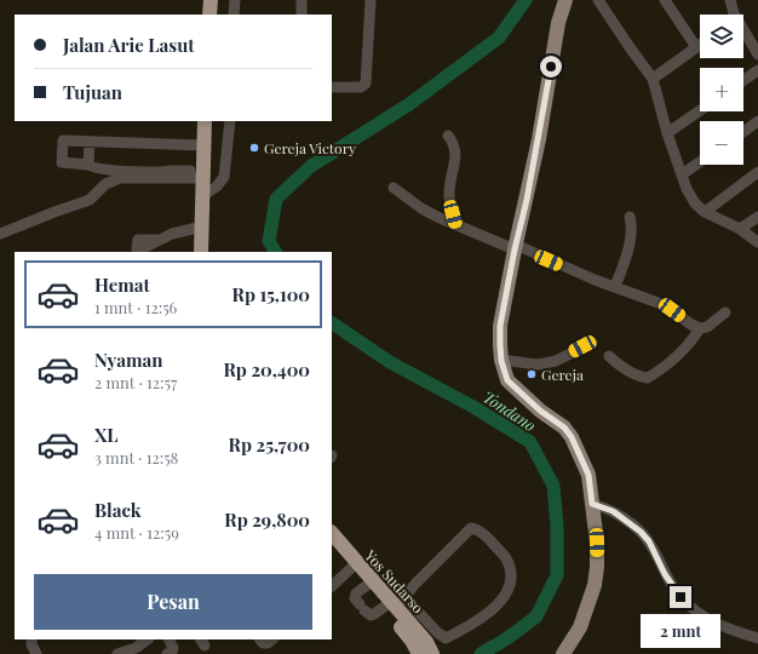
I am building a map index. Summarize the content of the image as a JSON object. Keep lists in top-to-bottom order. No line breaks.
{"streets":{"highway":["Yos Sudarso"]},"water":["Tondano"],"places":["Gereja Victory","Gereja"],"page":{"map_buttons":["+","−"],"banner":["Jalan Arie Lasut","Tujuan"],"list":[{"name":"Hemat","note":"1 mnt · 12:56","value":"Rp 15,100"},{"name":"Nyaman","note":"2 mnt · 12:57","value":"Rp 20,400"},{"name":"XL","note":"3 mnt · 12:58","value":"Rp 25,700"},{"name":"Black","note":"4 mnt · 12:59","value":"Rp 29,800"}],"buttons":"Pesan","bubble":"2 mnt"}}
